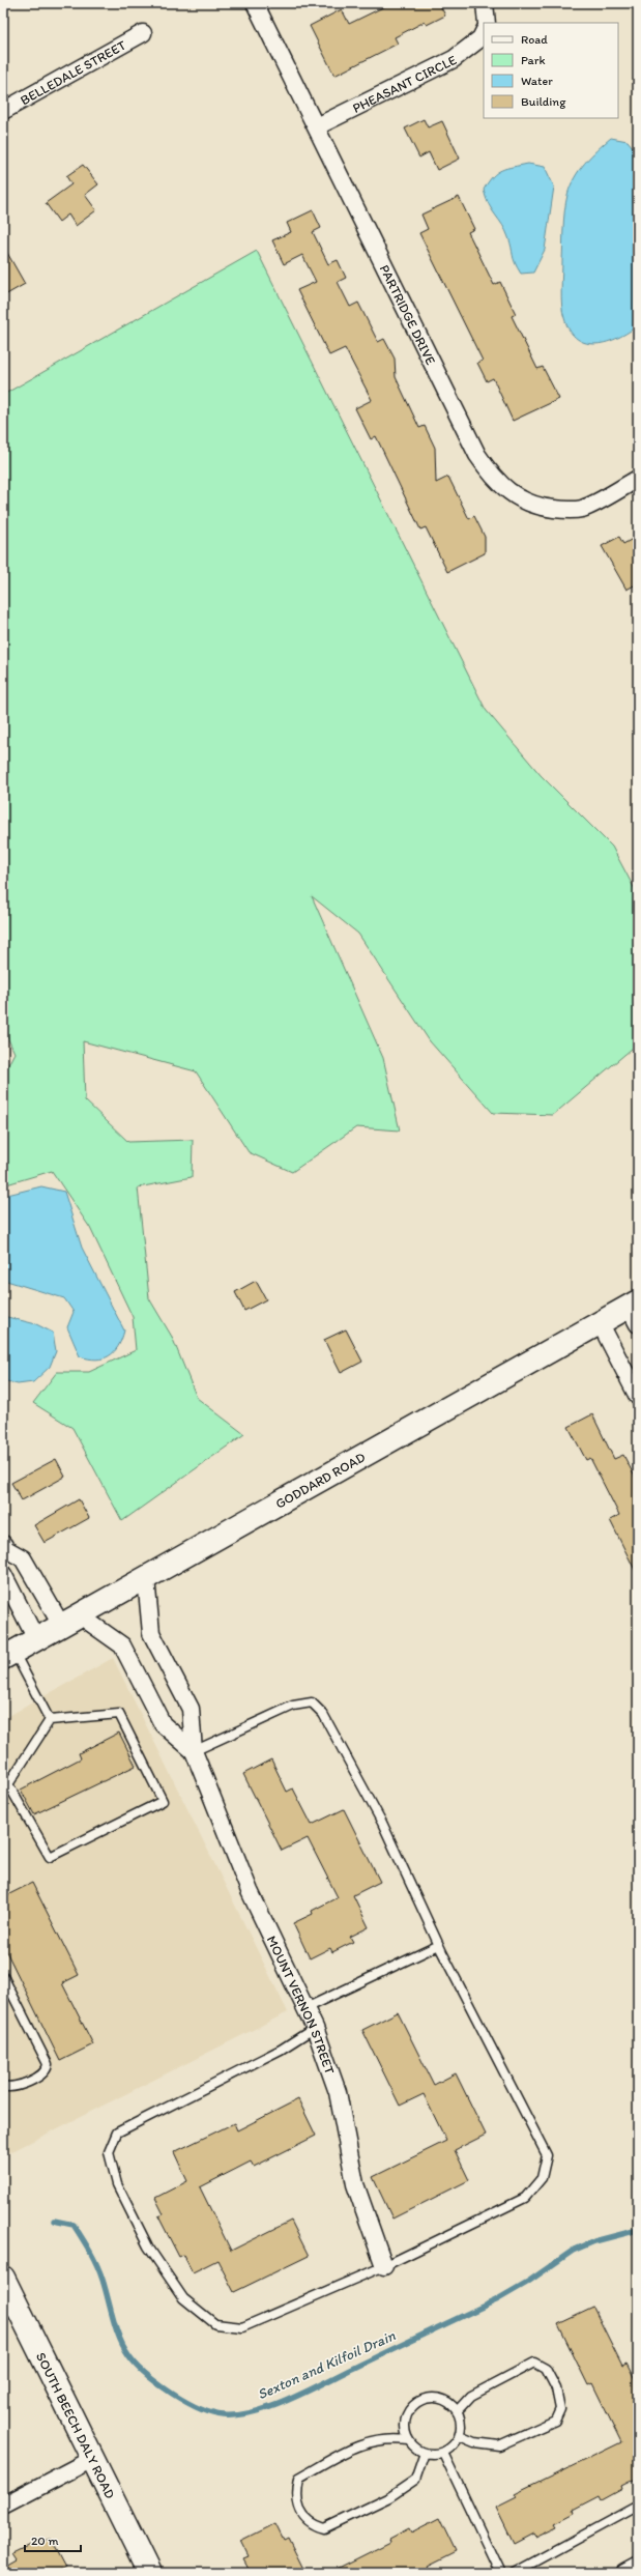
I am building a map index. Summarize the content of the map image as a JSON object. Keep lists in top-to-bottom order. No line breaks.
{"streets":{"main road":["GODDARD ROAD","SOUTH BEECH DALY ROAD"],"street":["BELLEDALE STREET","PHEASANT CIRCLE","PARTRIDGE DRIVE","MOUNT VERNON STREET"]},"crossings":[["PHEASANT CIRCLE","PARTRIDGE DRIVE"],["GODDARD ROAD","MOUNT VERNON STREET"]],"water":["Sexton and Kilfoil Drain"],"legend":["Road","Park","Water","Building"],"scale_bar":"20 m"}
